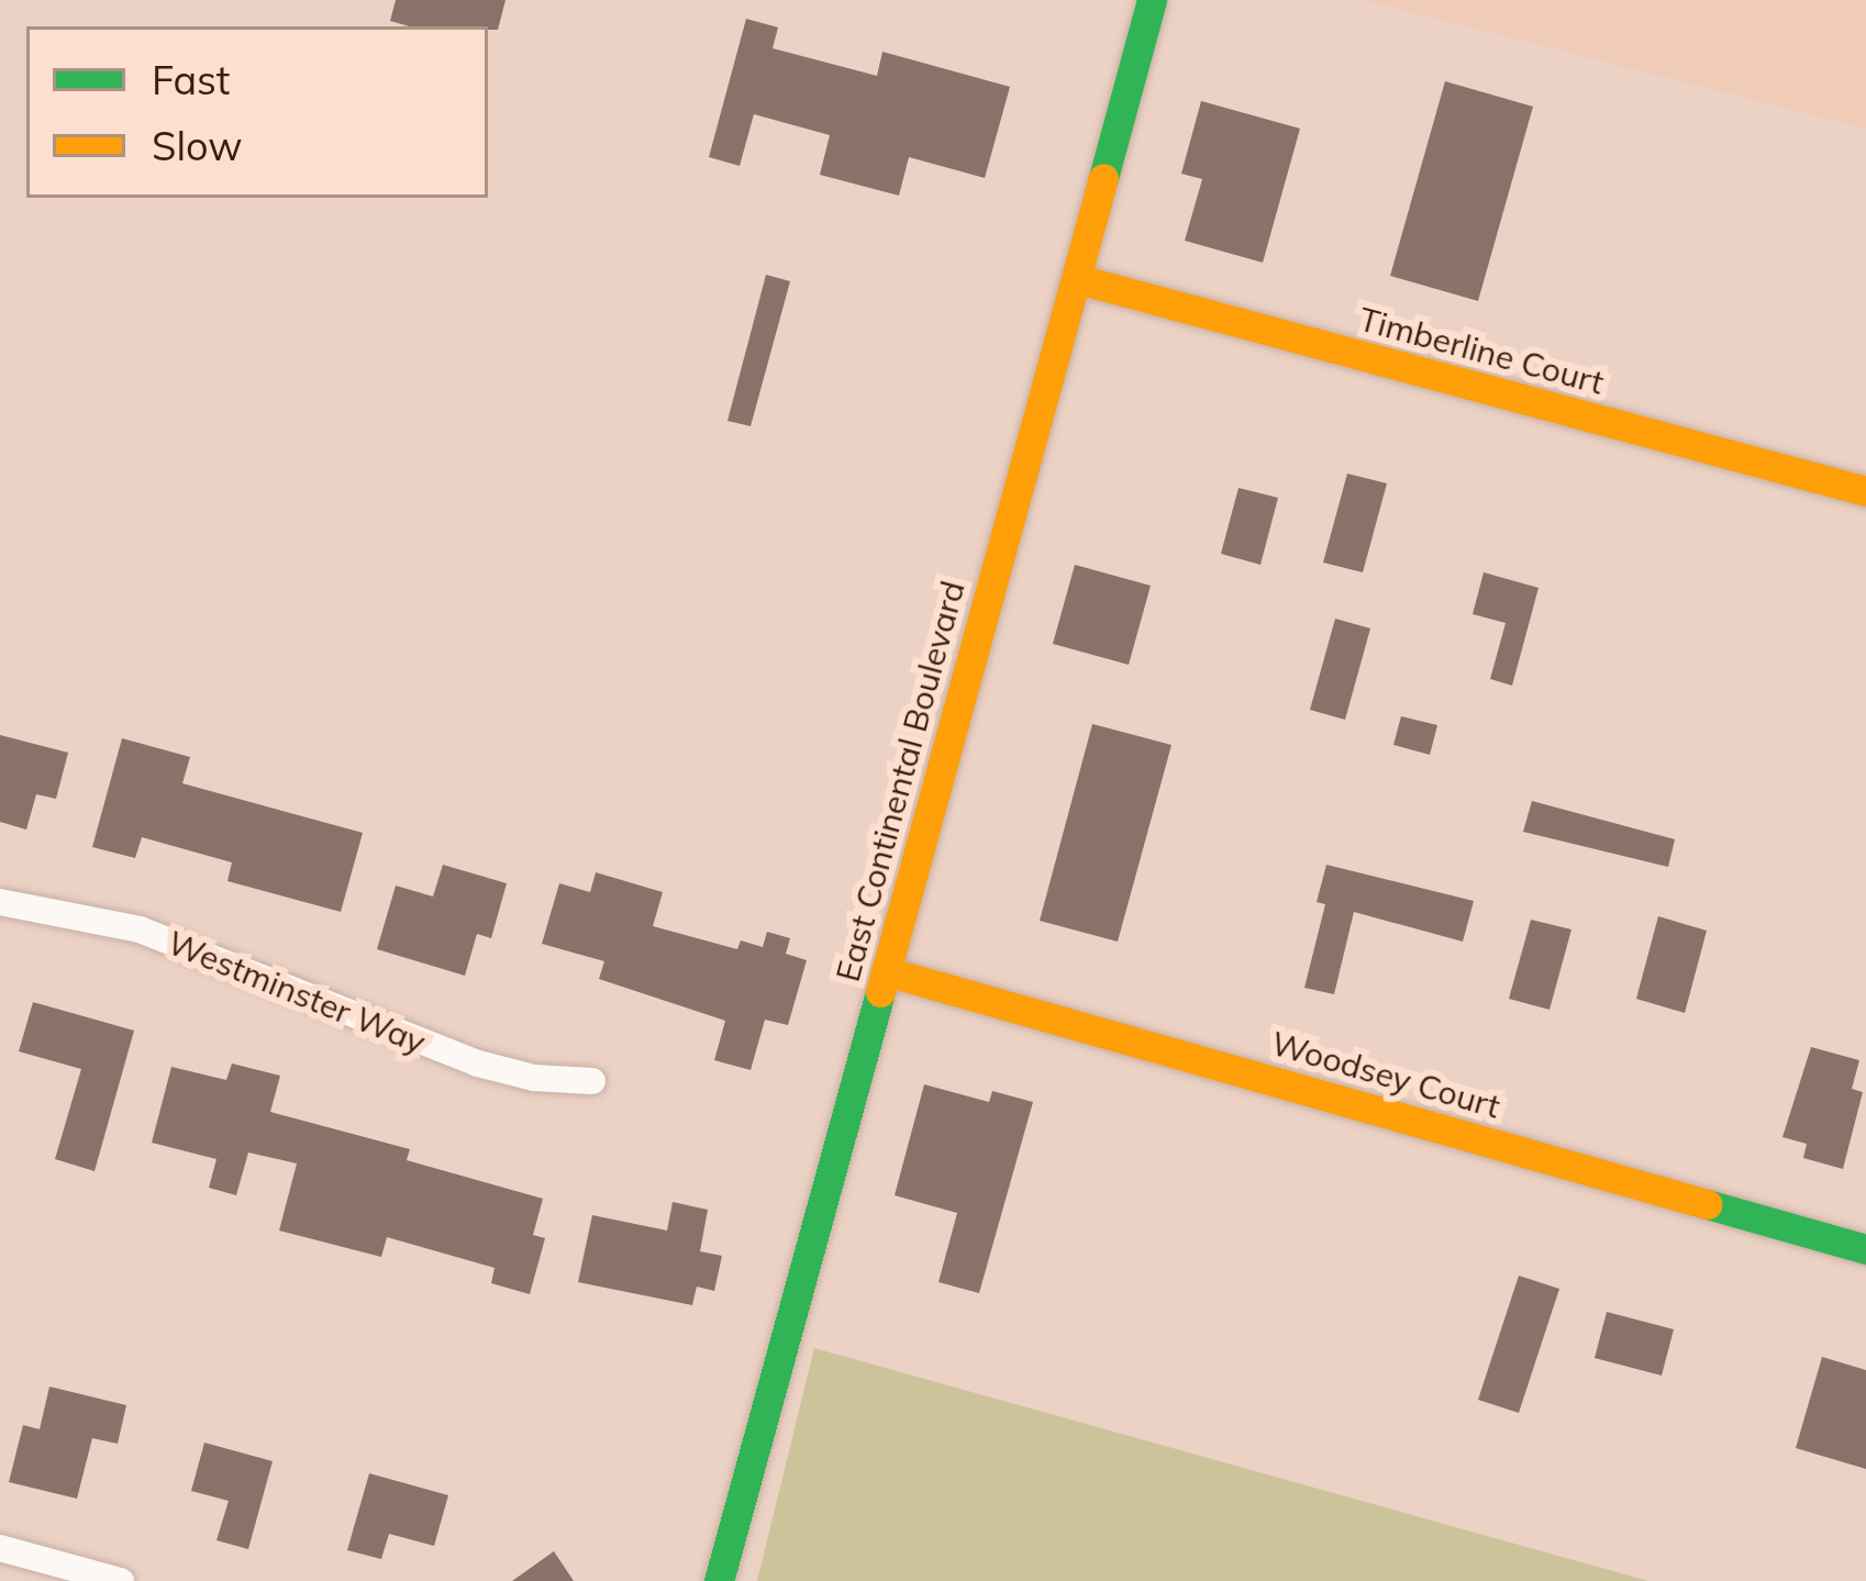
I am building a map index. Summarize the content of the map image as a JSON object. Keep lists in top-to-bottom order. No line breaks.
{"streets":{"street":["Timberline Court","East Continental Boulevard","Westminster Way","Woodsey Court"]},"crossings":[["Timberline Court","East Continental Boulevard"],["East Continental Boulevard","Woodsey Court"]],"legend":["Fast","Slow"]}
